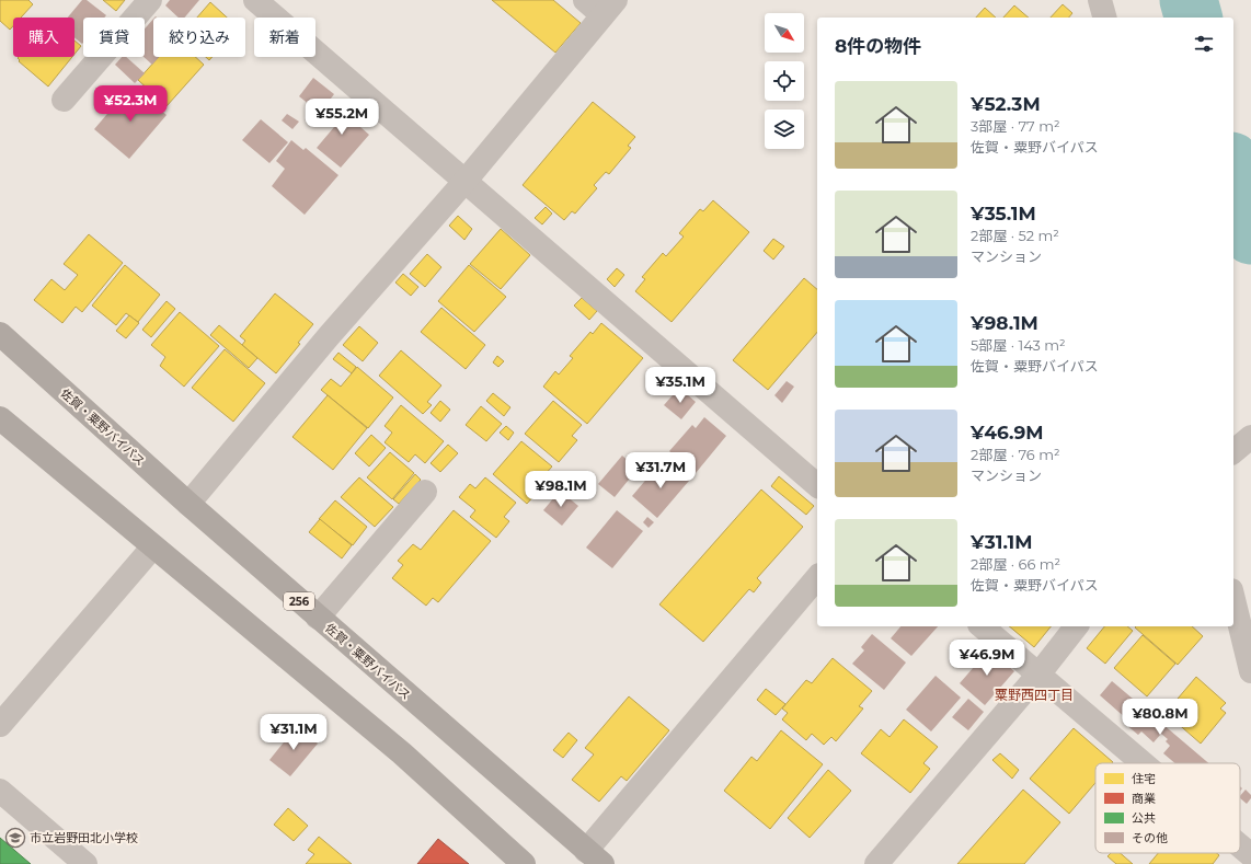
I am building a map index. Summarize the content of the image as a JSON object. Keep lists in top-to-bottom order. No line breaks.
{"streets":{"highway":["佐賀・粟野バイパス","256"]},"districts":["粟野西四丁目"],"places":{"school or university":["市立岩野田北小学校"]},"legend":["住宅","商業","公共","その他"],"north":"bottom right","page":{"chip":["購入","賃貸","絞り込み","新着"],"heading":"8件の物件","list":[{"name":"¥52.3M","note":"3部屋 · 77 m² · 佐賀・粟野バイパス"},{"name":"¥35.1M","note":"2部屋 · 52 m² · マンション"},{"name":"¥98.1M","note":"5部屋 · 143 m² · 佐賀・粟野バイパス"},{"name":"¥46.9M","note":"2部屋 · 76 m² · マンション"},{"name":"¥31.1M","note":"2部屋 · 66 m² · 佐賀・粟野バイパス"}],"price":["¥52.3M","¥55.2M","¥35.1M","¥31.7M","¥98.1M","¥46.9M","¥80.8M","¥31.1M"]}}
